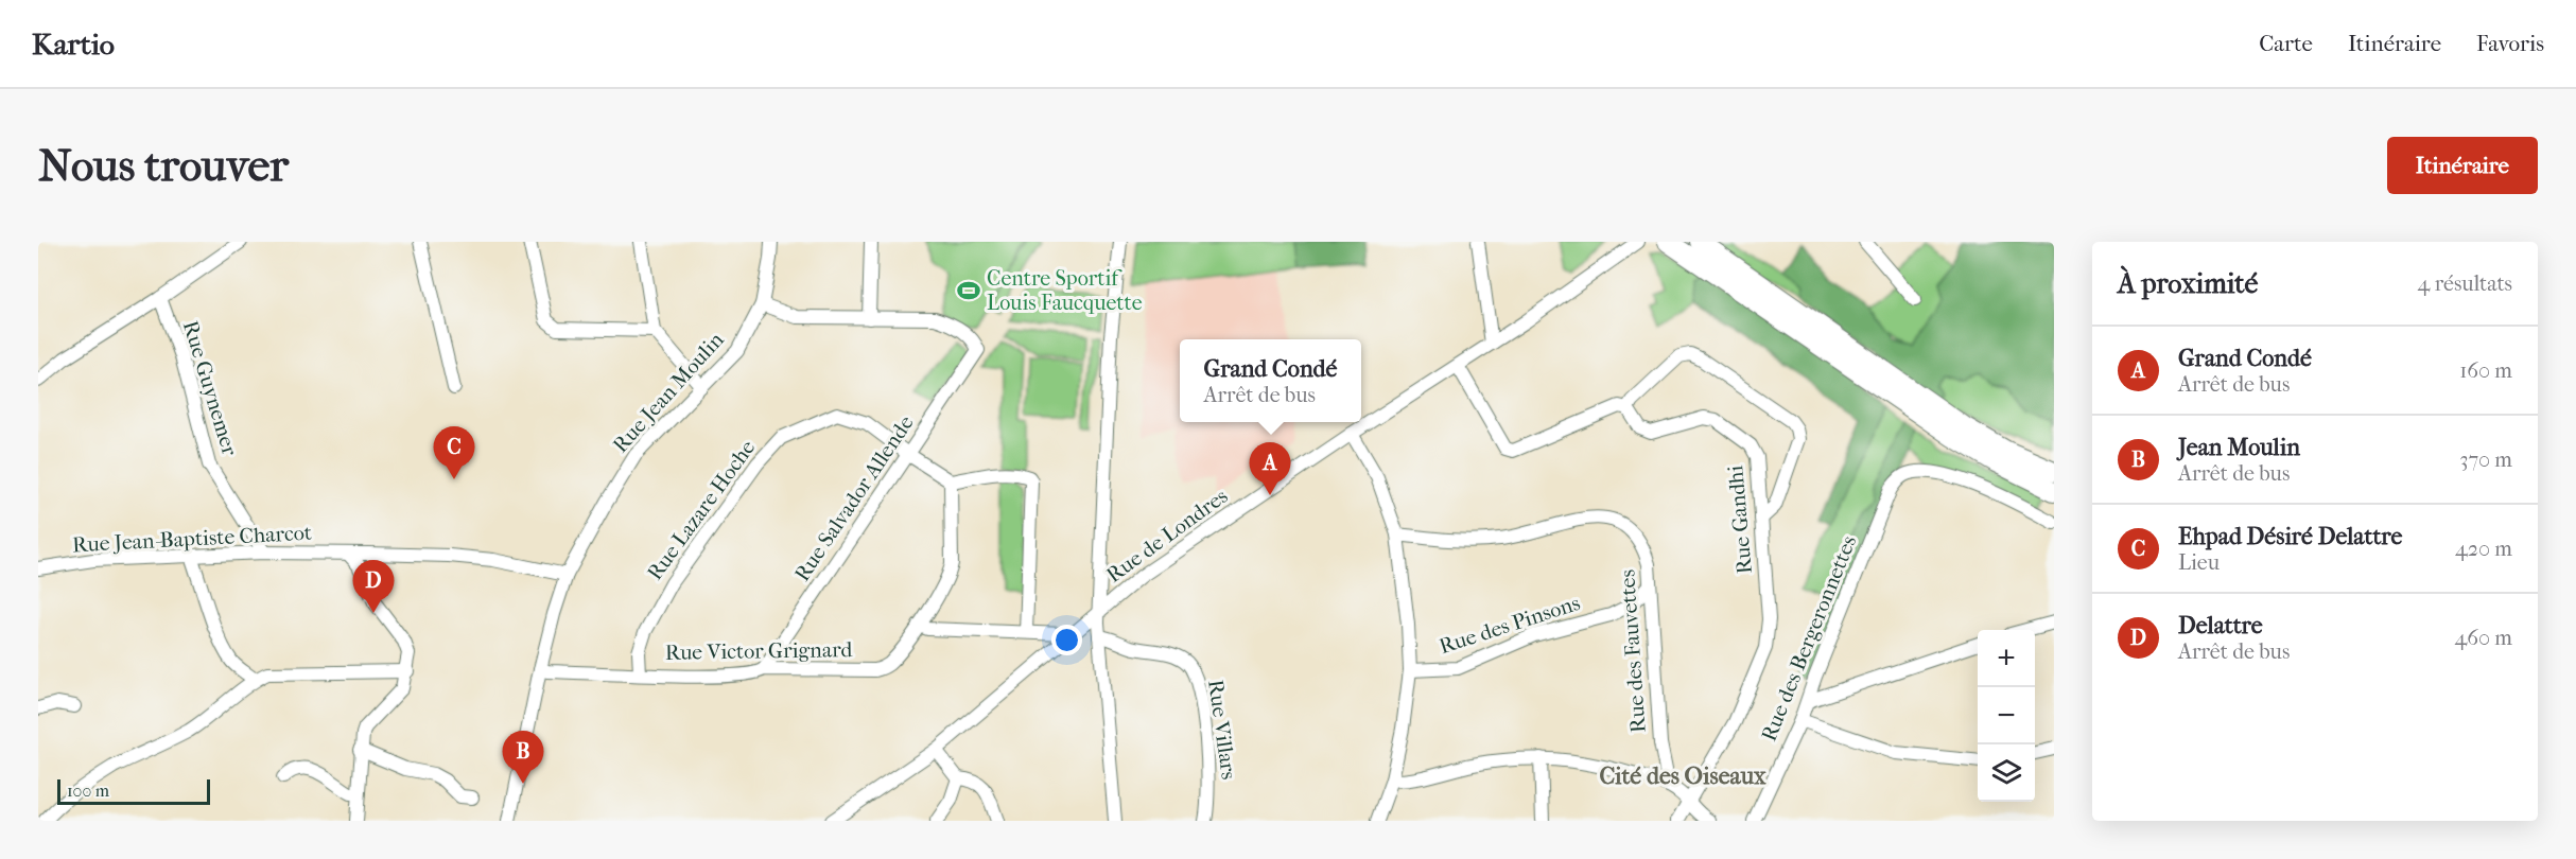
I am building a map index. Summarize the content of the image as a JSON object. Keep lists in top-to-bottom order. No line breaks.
{"streets":{"street":["Rue Guynemer","Rue Jean Moulin","Rue Salvador Allende","Rue Lazare Hoche","Rue Gandhi","Rue de Londres","Rue Jean-Baptiste Charcot","Rue des Pinsons","Rue des Bergeronnettes","Rue Victor Grignard","Rue des Fauvettes","Rue Villars"]},"crossings":[["Rue Guynemer","Rue Jean-Baptiste Charcot"],["Rue Jean Moulin","Rue Jean-Baptiste Charcot"],["Rue Jean Moulin","Rue Victor Grignard"],["Rue Salvador Allende","Rue Lazare Hoche"],["Rue Salvador Allende","Rue Victor Grignard"],["Rue Lazare Hoche","Rue Victor Grignard"],["Rue des Pinsons","Rue des Fauvettes"]],"districts":["Cité des Oiseaux"],"places":{"sports":["Centre Sportif Louis Faucquette"]},"scale_bar":"100 m","page":{"header":"Kartio","nav":["Carte","Itinéraire","Favoris"],"buttons":"Itinéraire","title":"Nous trouver","heading":["À proximité","4 résultats"],"list":[{"mark":"A","name":"Grand Condé","note":"Arrêt de bus","value":"160 m"},{"mark":"B","name":"Jean Moulin","note":"Arrêt de bus","value":"370 m"},{"mark":"C","name":"Ehpad Désiré Delattre","note":"Lieu","value":"420 m"},{"mark":"D","name":"Delattre","note":"Arrêt de bus","value":"460 m"}],"popup":["Grand Condé","Arrêt de bus"],"pins":["C","A","D","B"],"map_buttons":["+","−"],"scale":"100 m"}}
